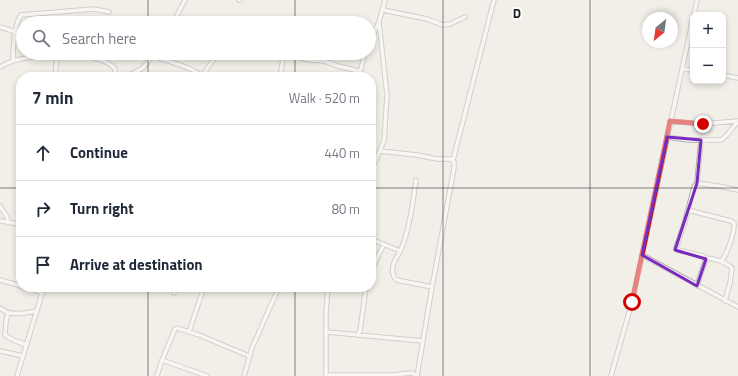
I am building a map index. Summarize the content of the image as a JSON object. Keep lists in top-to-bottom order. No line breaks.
{"north":"bottom left","page":{"map_buttons":["+","−"],"search":"Search here","heading":["7 min","Walk · 520 m"],"list":[["Continue","440 m"],["Turn right","80 m"],"Arrive at destination"]},"grid":{"columns":["D"]}}
